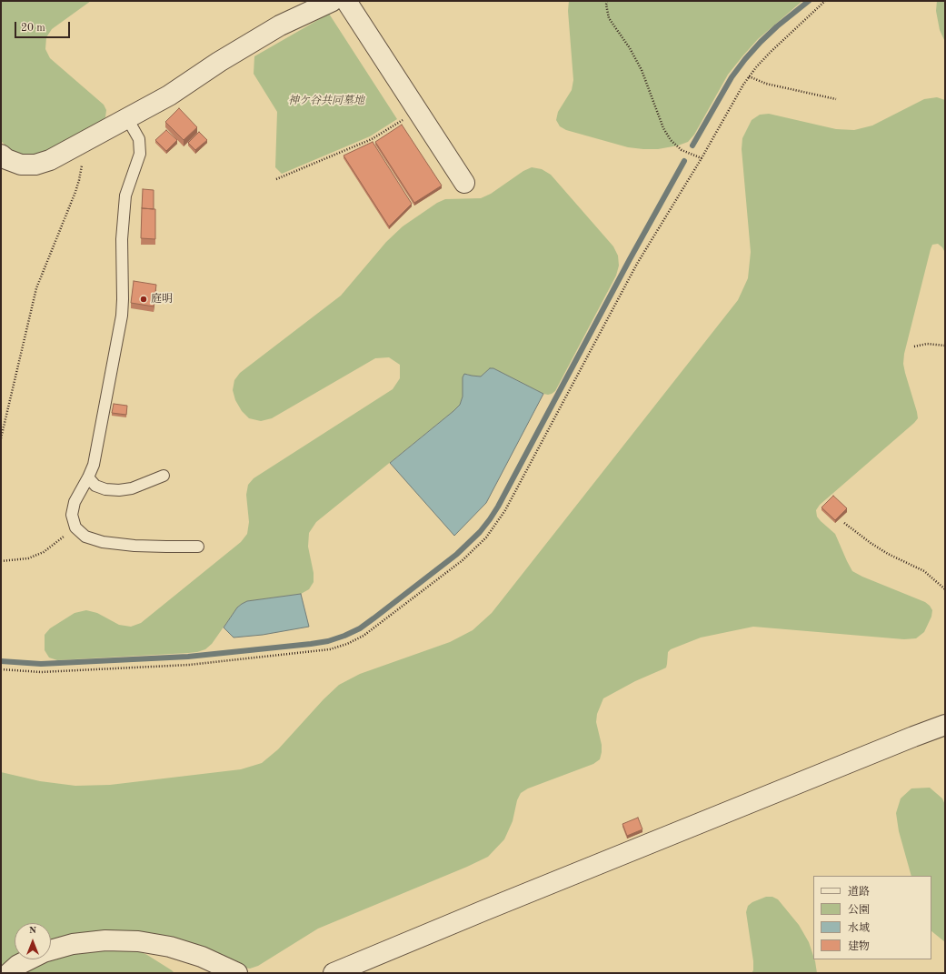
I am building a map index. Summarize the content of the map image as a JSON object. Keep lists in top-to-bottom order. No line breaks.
{"parks":["神ケ谷共同墓地"],"places":["庭明"],"legend":["道路","公園","水域","建物"],"scale_bar":"20 m","north":"top"}
